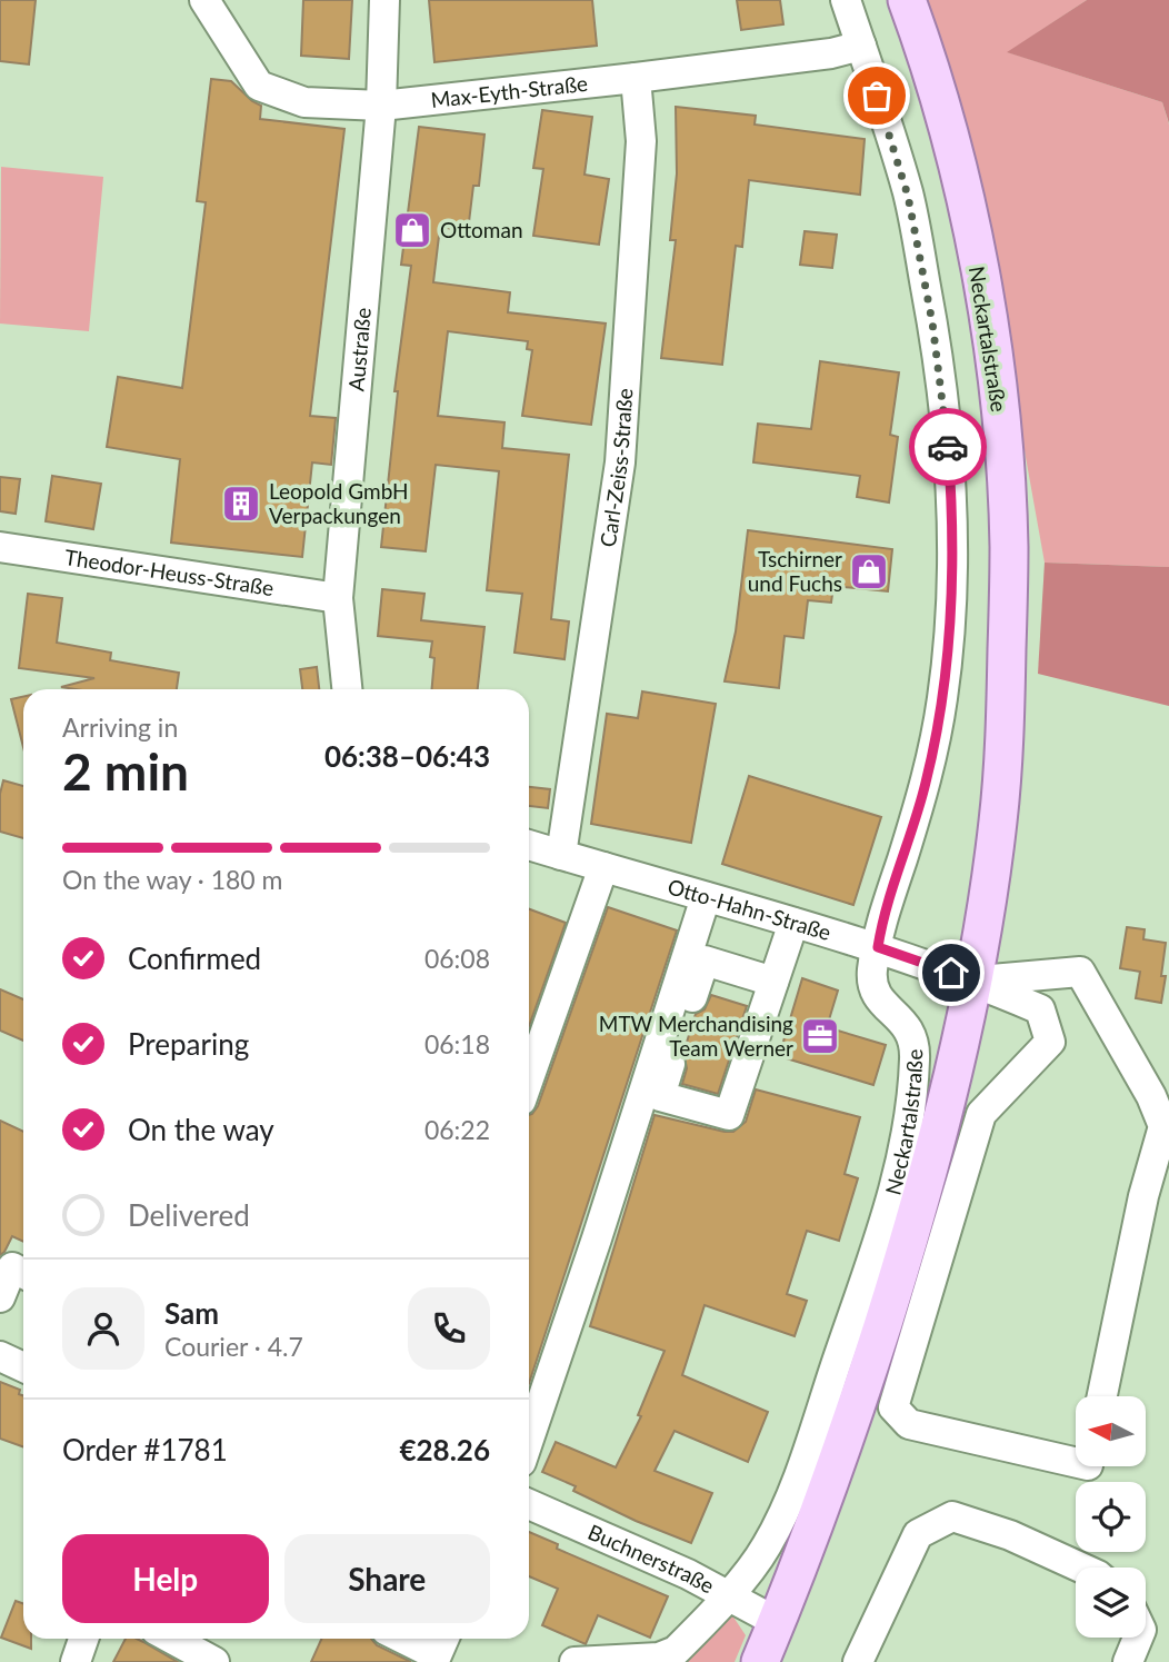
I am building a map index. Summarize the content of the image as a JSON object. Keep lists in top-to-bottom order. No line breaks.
{"streets":{"main road":["Neckartalstraße"],"street":["Max-Eyth-Straße","Austraße","Carl-Zeiss-Straße","Theodor-Heuss-Straße","Otto-Hahn-Straße","Buchnerstraße"]},"crossings":[["Max-Eyth-Straße","Neckartalstraße"],["Max-Eyth-Straße","Austraße"],["Max-Eyth-Straße","Carl-Zeiss-Straße"],["Neckartalstraße","Otto-Hahn-Straße"],["Neckartalstraße","Buchnerstraße"],["Austraße","Theodor-Heuss-Straße"],["Carl-Zeiss-Straße","Otto-Hahn-Straße"]],"places":{"shop":["Ottoman","Tschirner und Fuchs"],"building":["Leopold GmbH Verpackungen"],"office":["MTW Merchandising Team Werner"]},"north":"left","page":{"heading":["2 min","Arriving in","06:38–06:43"],"panel":["Sam","Courier · 4.7","Order #1781","€28.26"],"bar":"On the way · 180 m","list":[["Confirmed","06:08"],["Preparing","06:18"],["On the way","06:22"],"Delivered"],"buttons":["Help","Share"]}}
